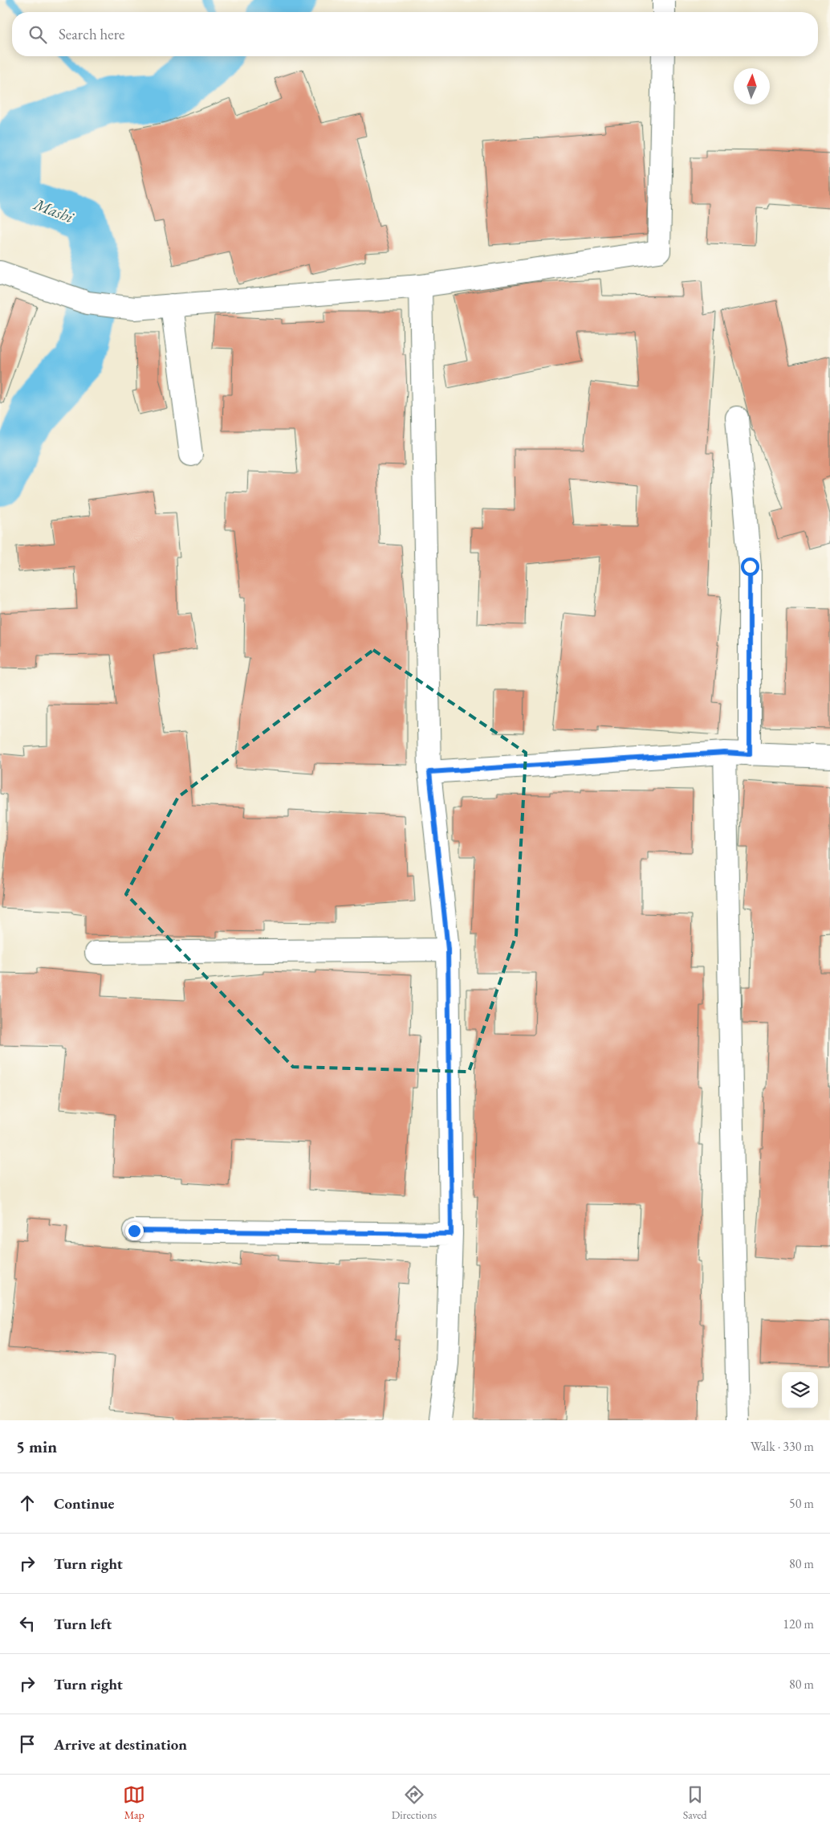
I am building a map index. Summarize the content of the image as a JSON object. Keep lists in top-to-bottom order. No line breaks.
{"water":["Mashi"],"north":"top","page":{"search":"Search here","heading":["5 min","Walk · 330 m"],"list":[["Continue","50 m"],["Turn right","80 m"],["Turn left","120 m"],["Turn right","80 m"],"Arrive at destination"],"nav":["Map","Directions","Saved"]}}
